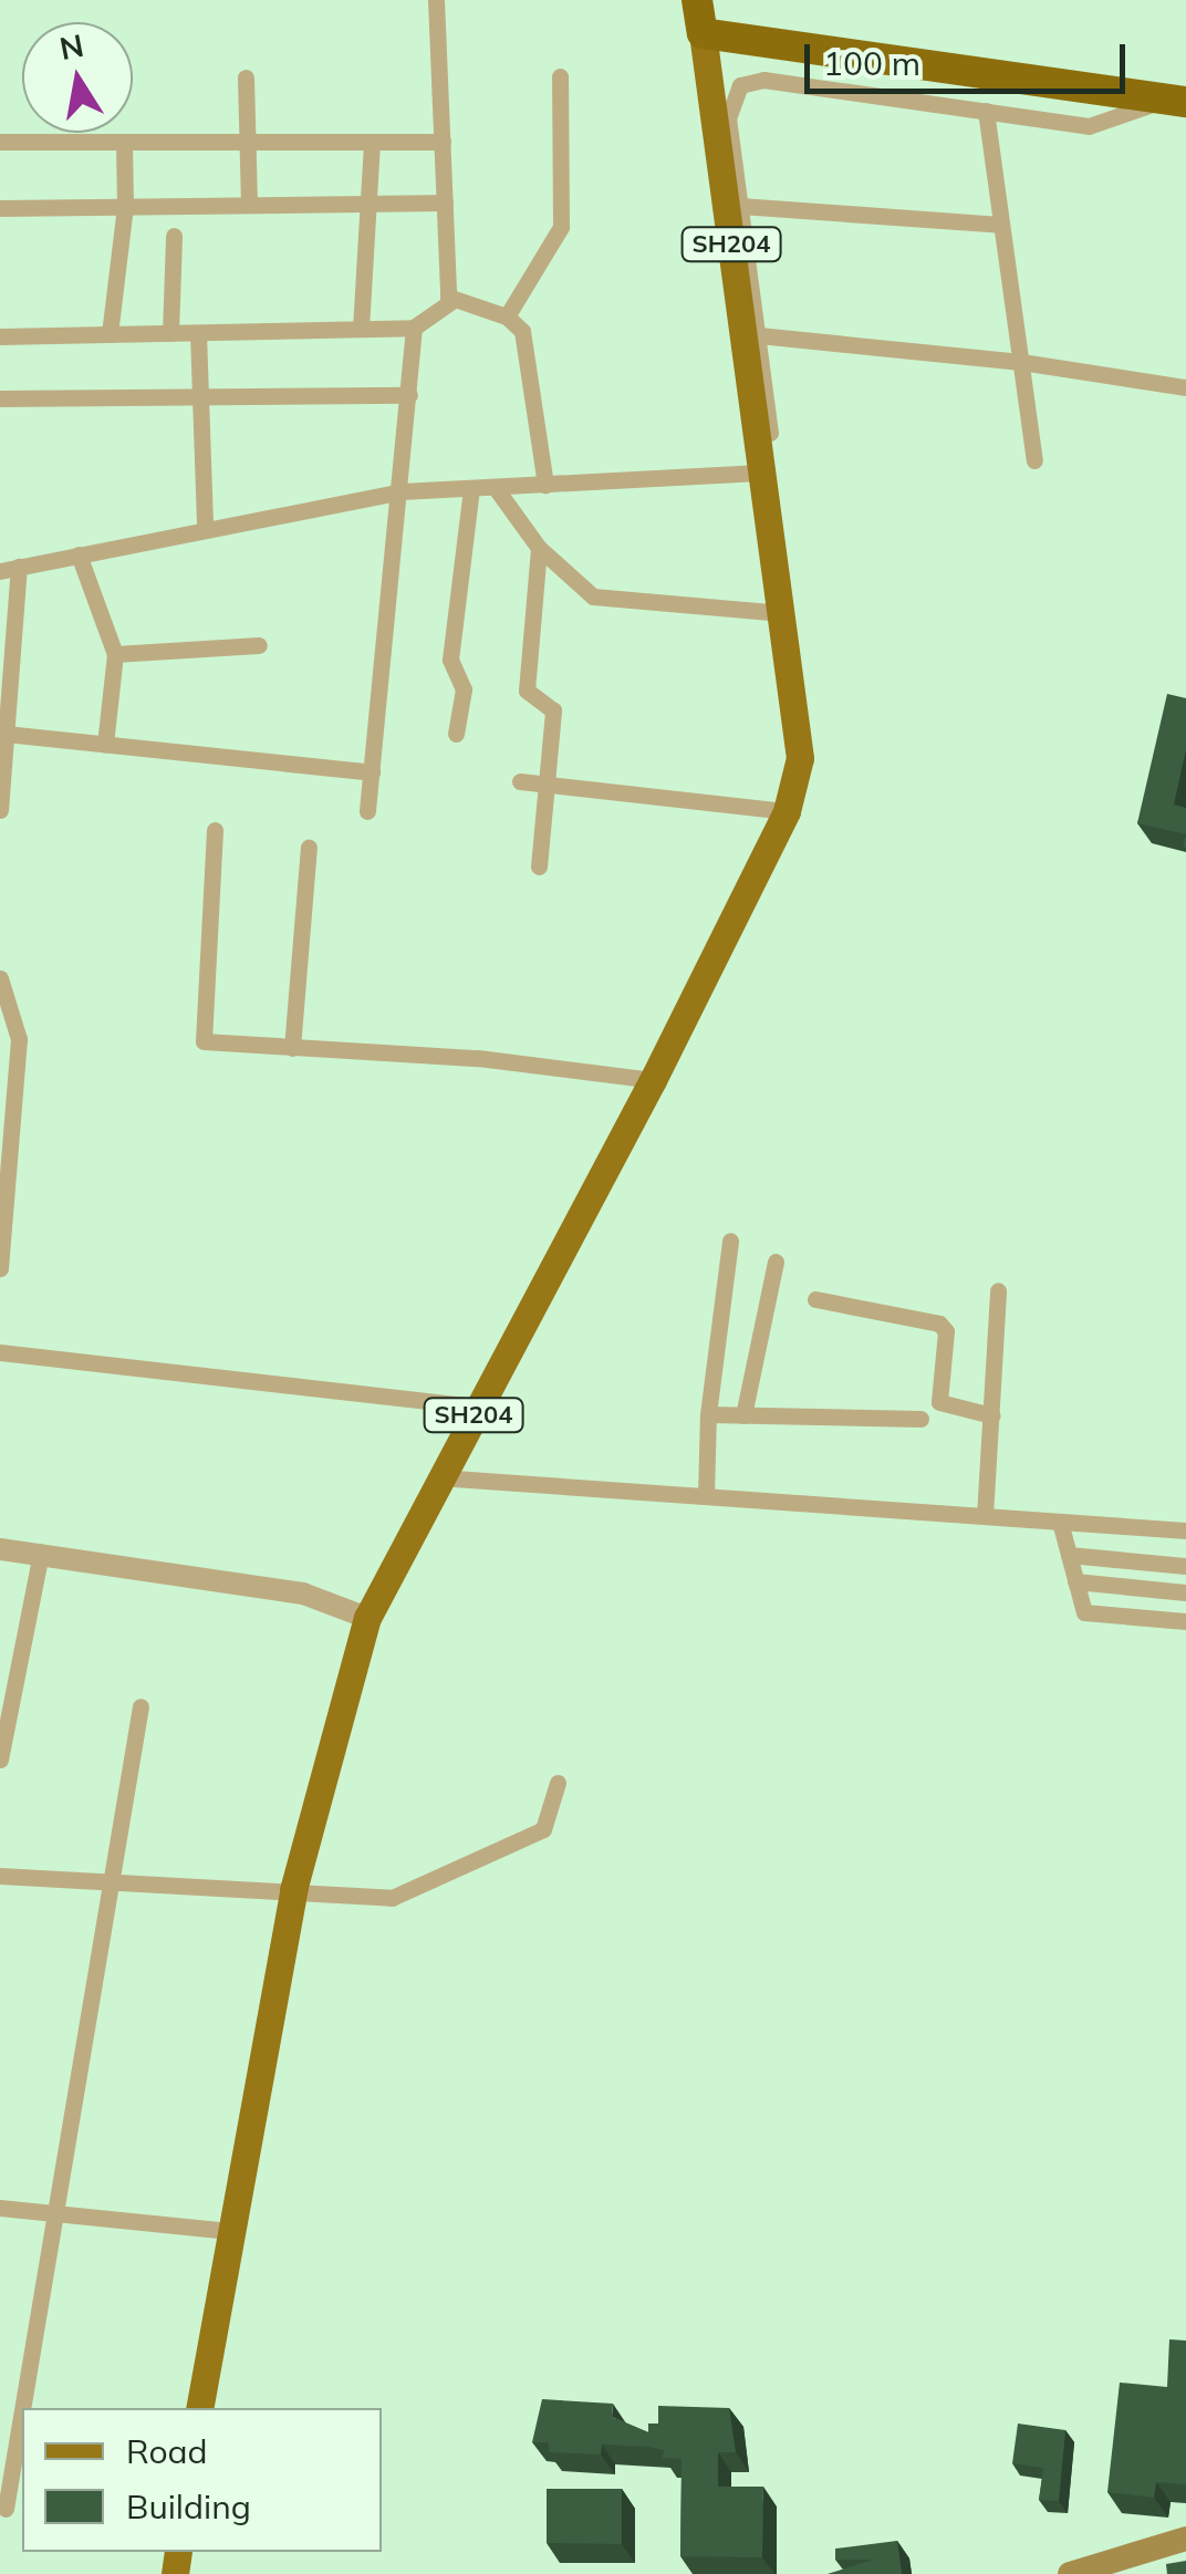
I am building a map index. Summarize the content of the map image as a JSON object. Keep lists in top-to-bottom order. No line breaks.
{"streets":{"main road":["SH204"]},"legend":["Road","Building"],"scale_bar":"100 m","north":"top"}
